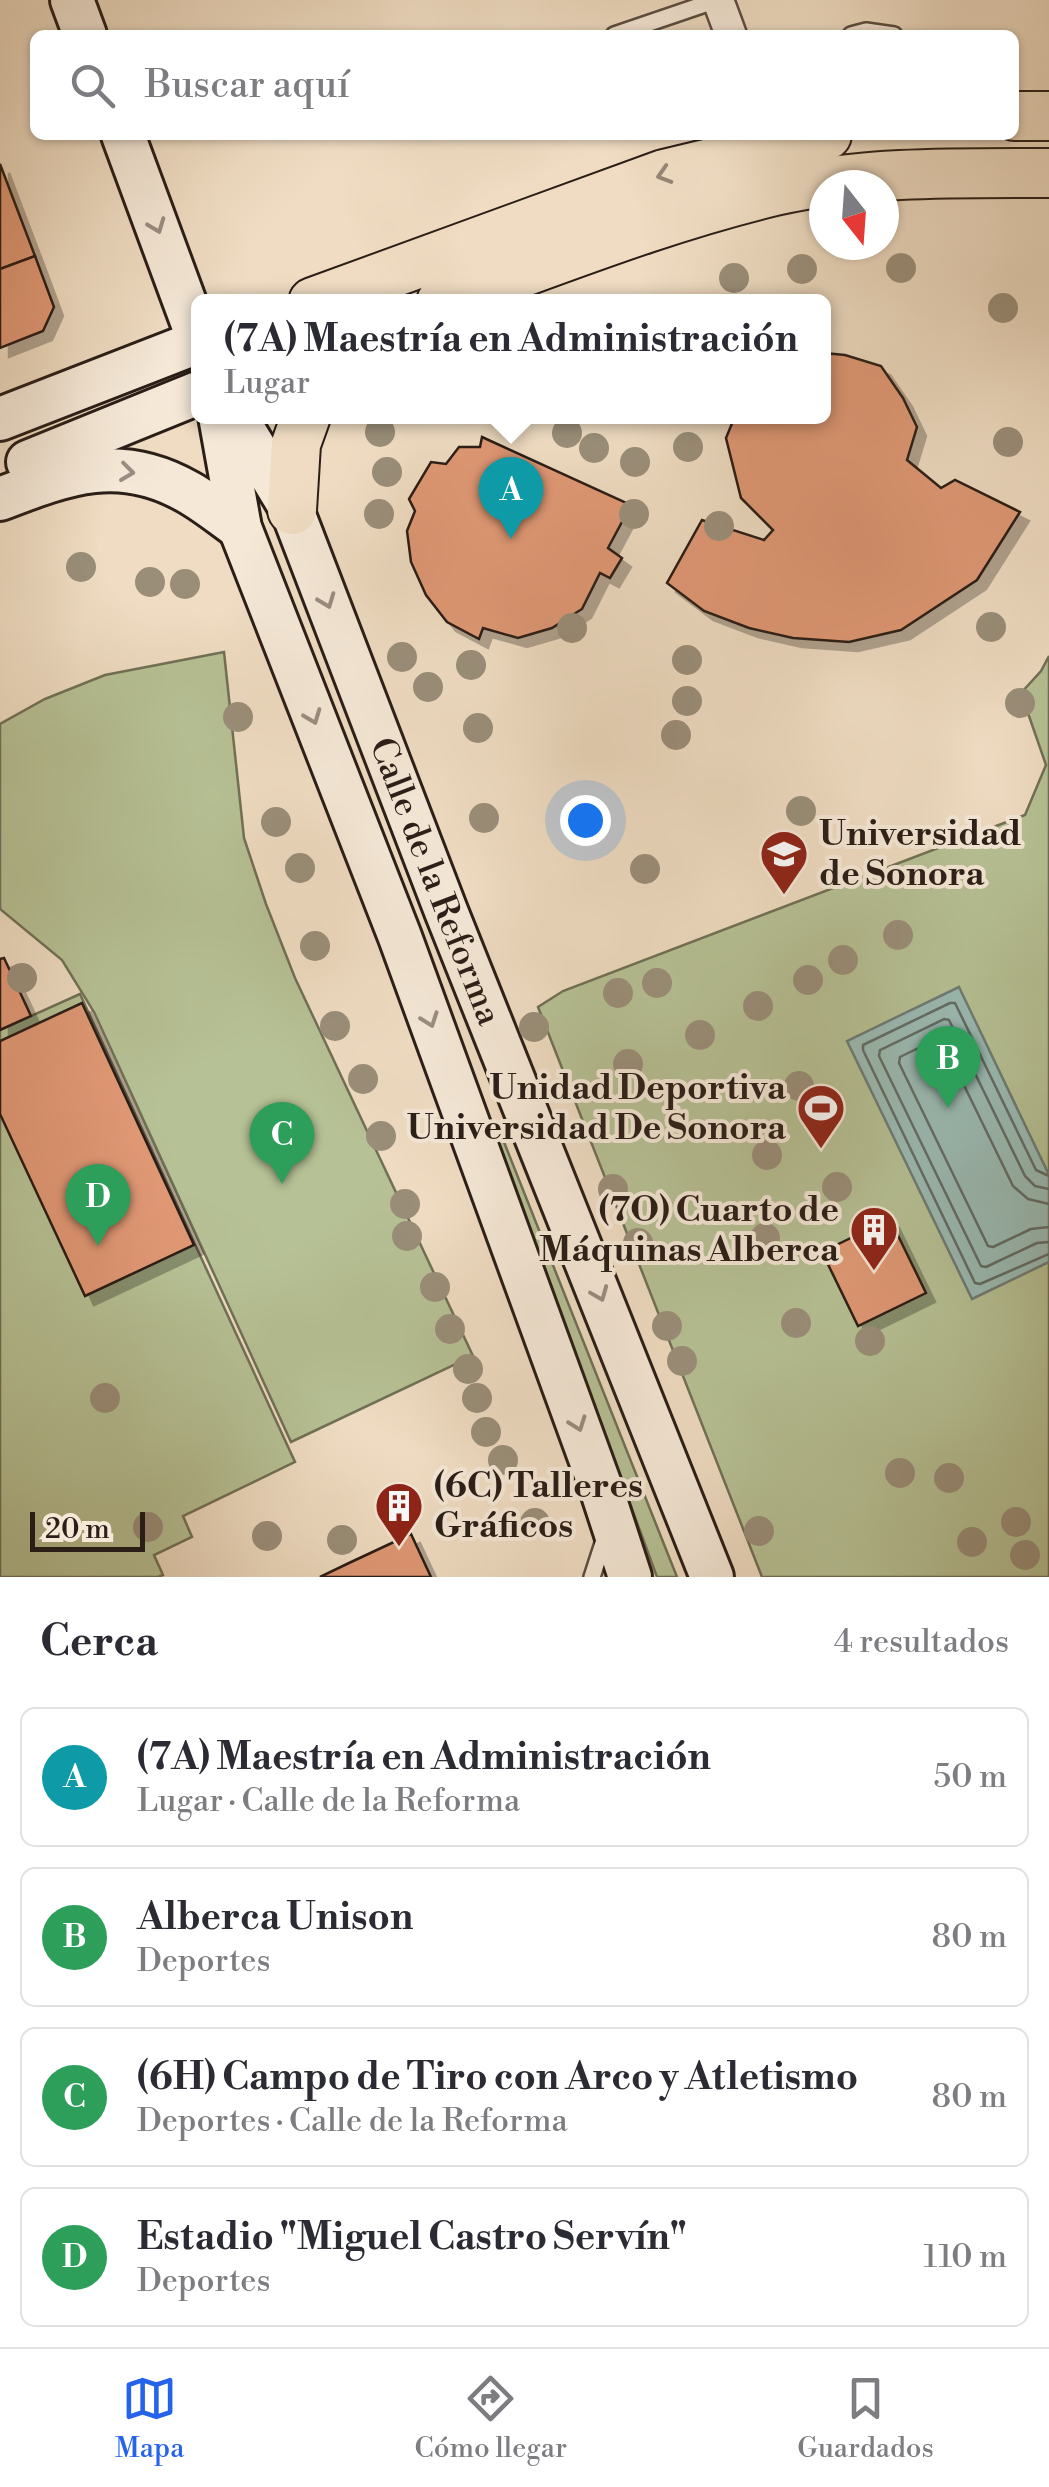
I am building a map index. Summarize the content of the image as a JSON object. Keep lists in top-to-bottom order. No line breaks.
{"streets":{"main road":["Calle de la Reforma"]},"one_way":["Calle de la Reforma"],"places":{"school or university":["Universidad de Sonora"],"sports":["Unidad Deportiva Universidad De Sonora"],"building":["(7O) Cuarto de Máquinas Alberca","(6C) Talleres Gráficos"]},"scale_bar":"20 m","north":"bottom","page":{"search":"Buscar aquí","popup":["(7A) Maestría en Administración","Lugar"],"pins":["A","B","C","D"],"scale":"20 m","heading":["Cerca","4 resultados"],"list":[{"mark":"A","name":"(7A) Maestría en Administración","note":"Lugar · Calle de la Reforma","value":"50 m"},{"mark":"B","name":"Alberca Unison","note":"Deportes","value":"80 m"},{"mark":"C","name":"(6H) Campo de Tiro con Arco y Atletismo","note":"Deportes · Calle de la Reforma","value":"80 m"},{"mark":"D","name":"Estadio \"Miguel Castro Servín\"","note":"Deportes","value":"110 m"}],"nav":["Mapa","Cómo llegar","Guardados"]}}
